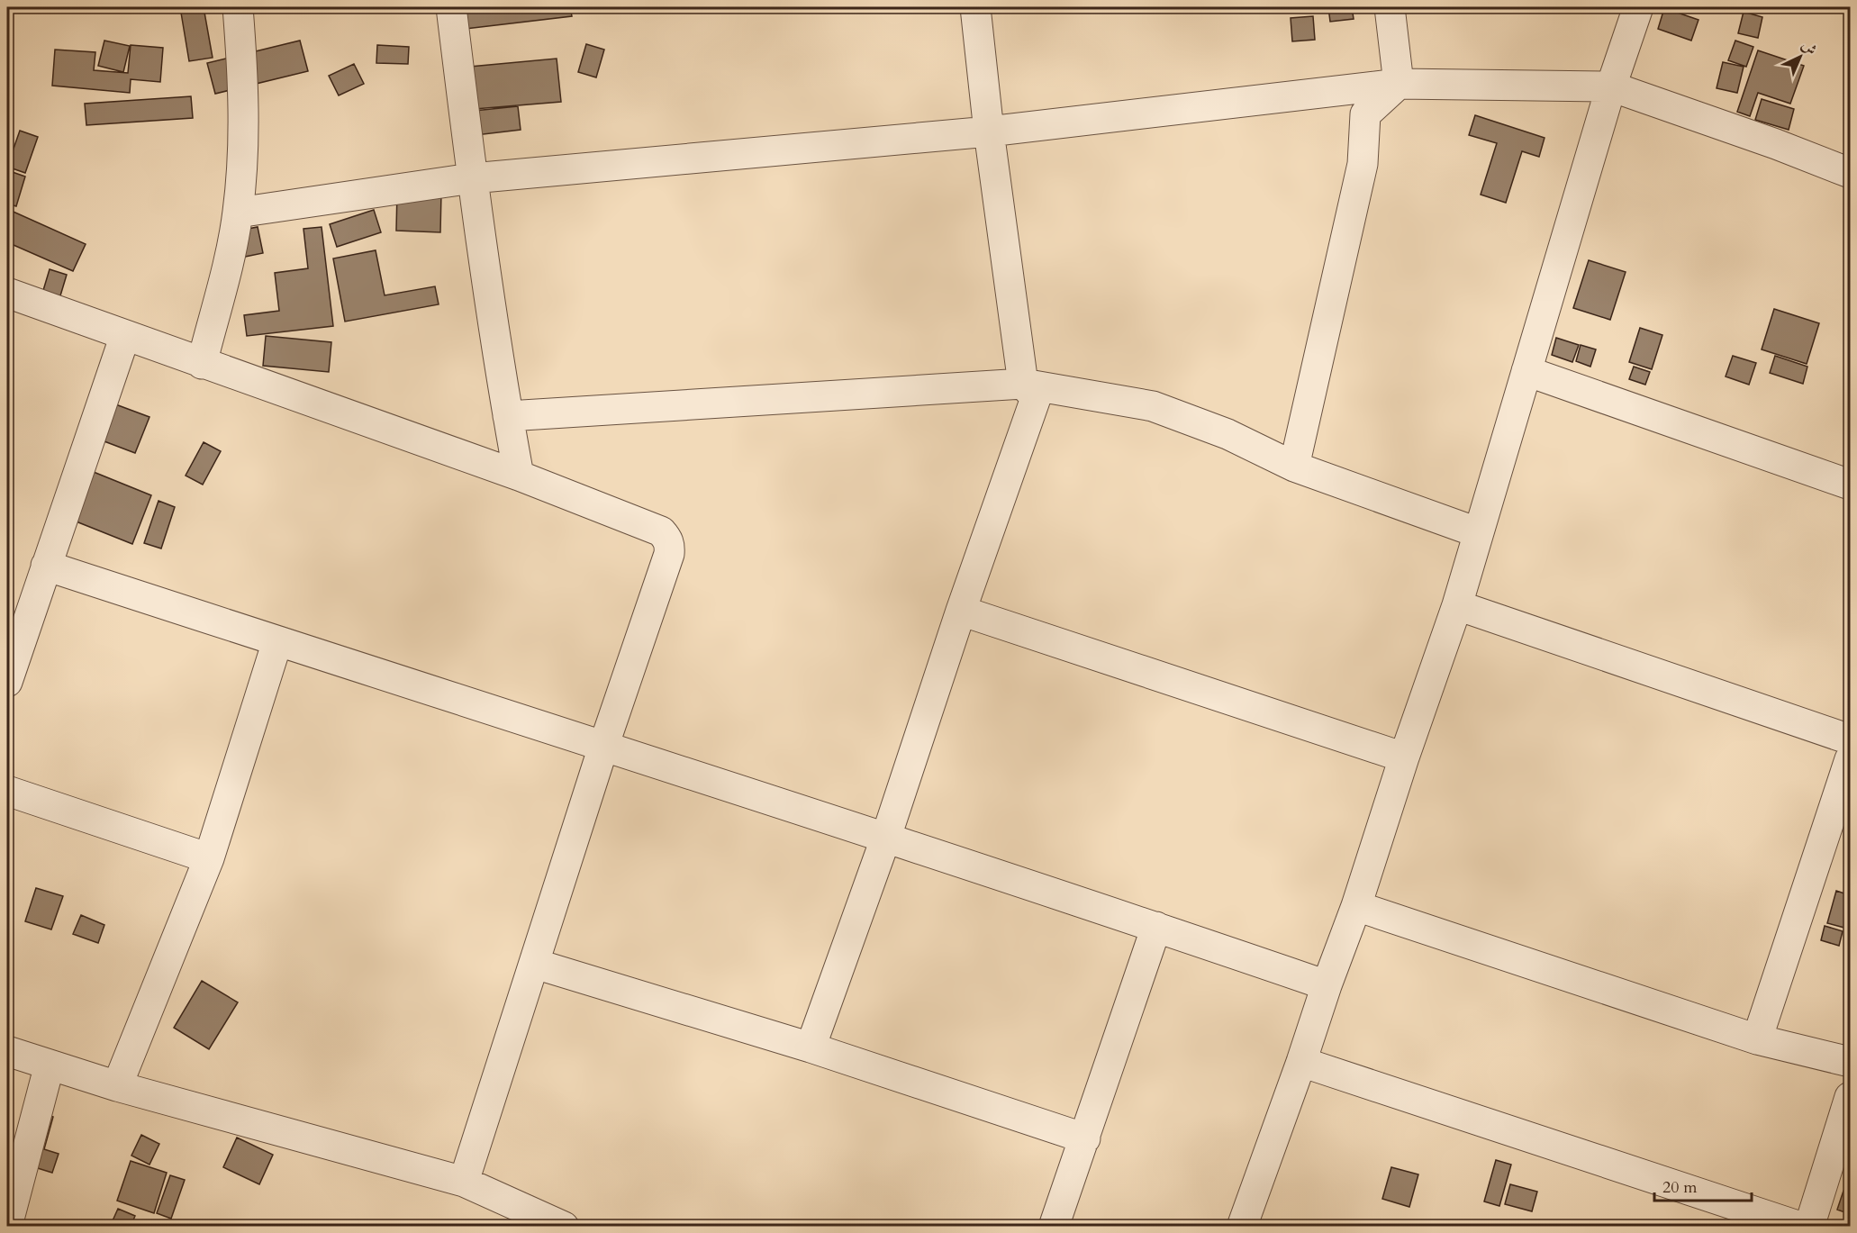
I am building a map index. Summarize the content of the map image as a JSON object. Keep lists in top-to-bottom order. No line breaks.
{"scale_bar":"20 m","north":"top right"}
